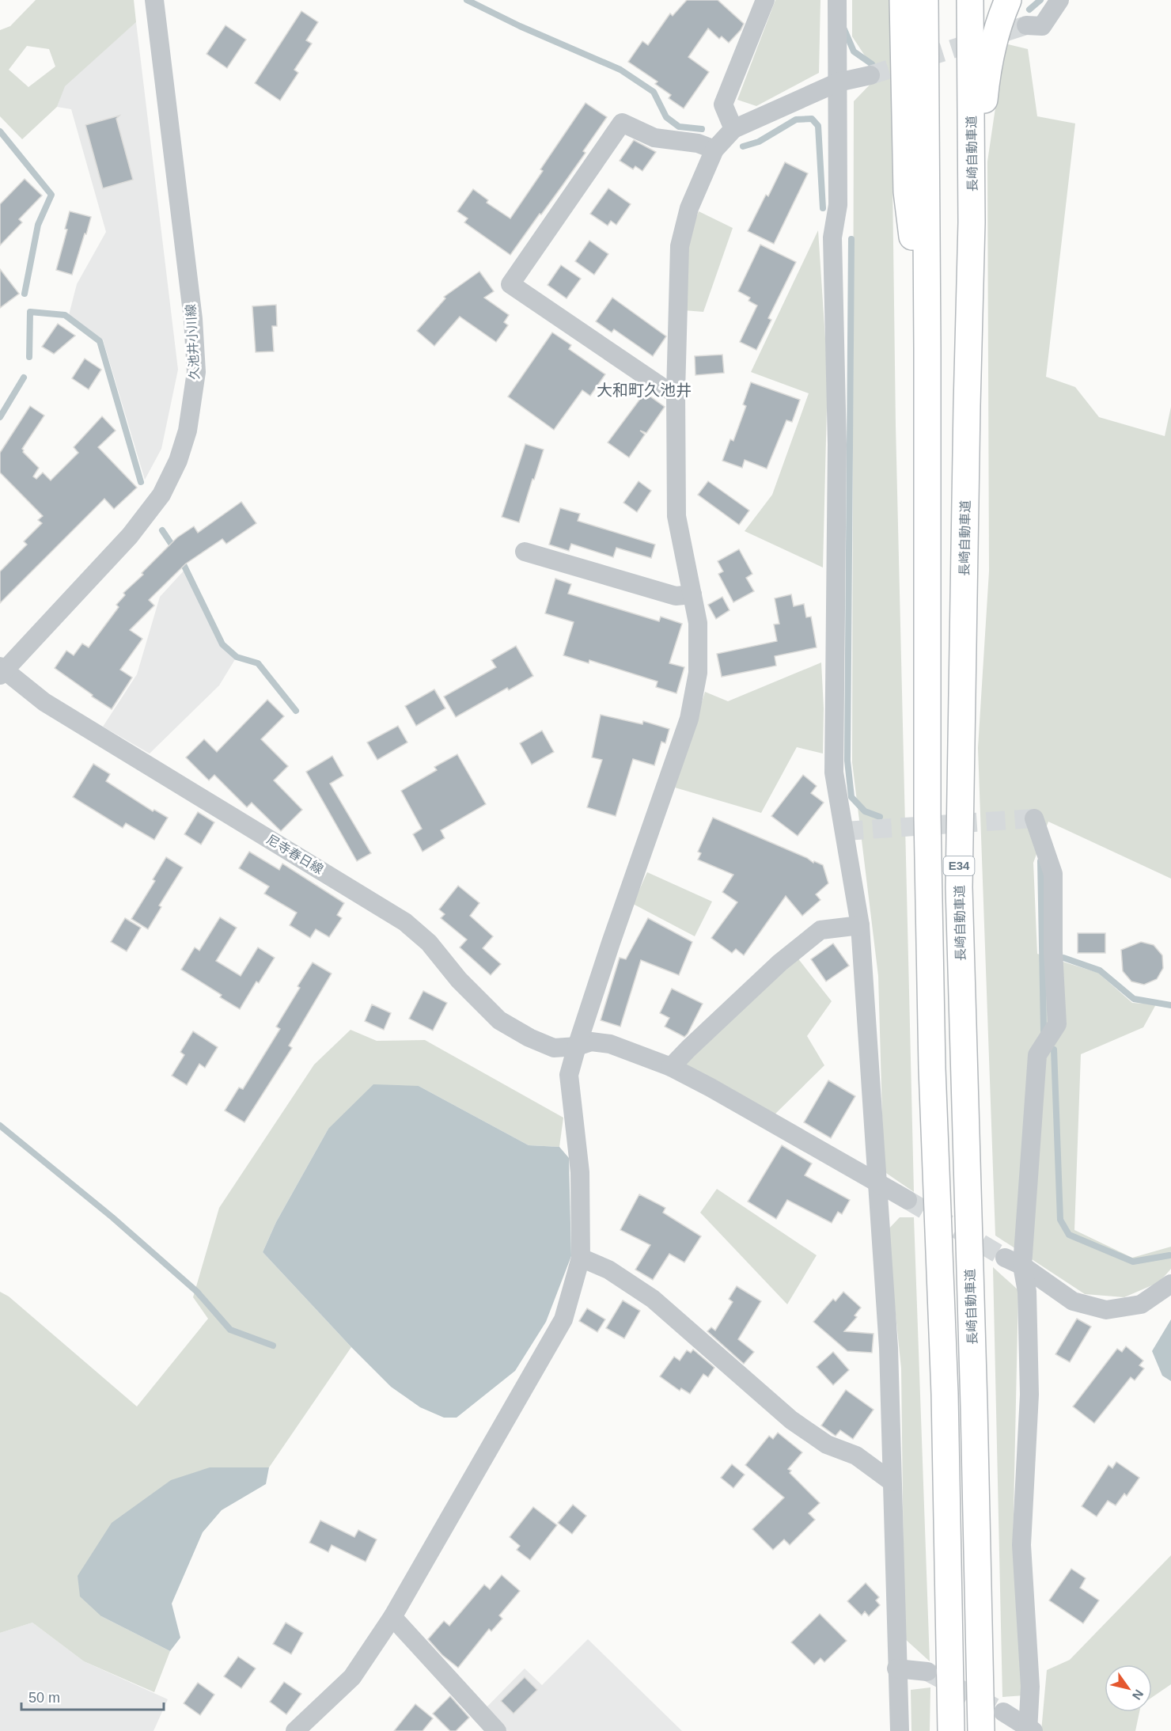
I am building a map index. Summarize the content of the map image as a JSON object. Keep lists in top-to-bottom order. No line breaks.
{"streets":{"highway":["長崎自動車道","E34"],"street":["久池井小川線","尼寺春日線"]},"crossings":[["久池井小川線","尼寺春日線"]],"districts":["大和町久池井"],"scale_bar":"50 m","north":"bottom right"}
